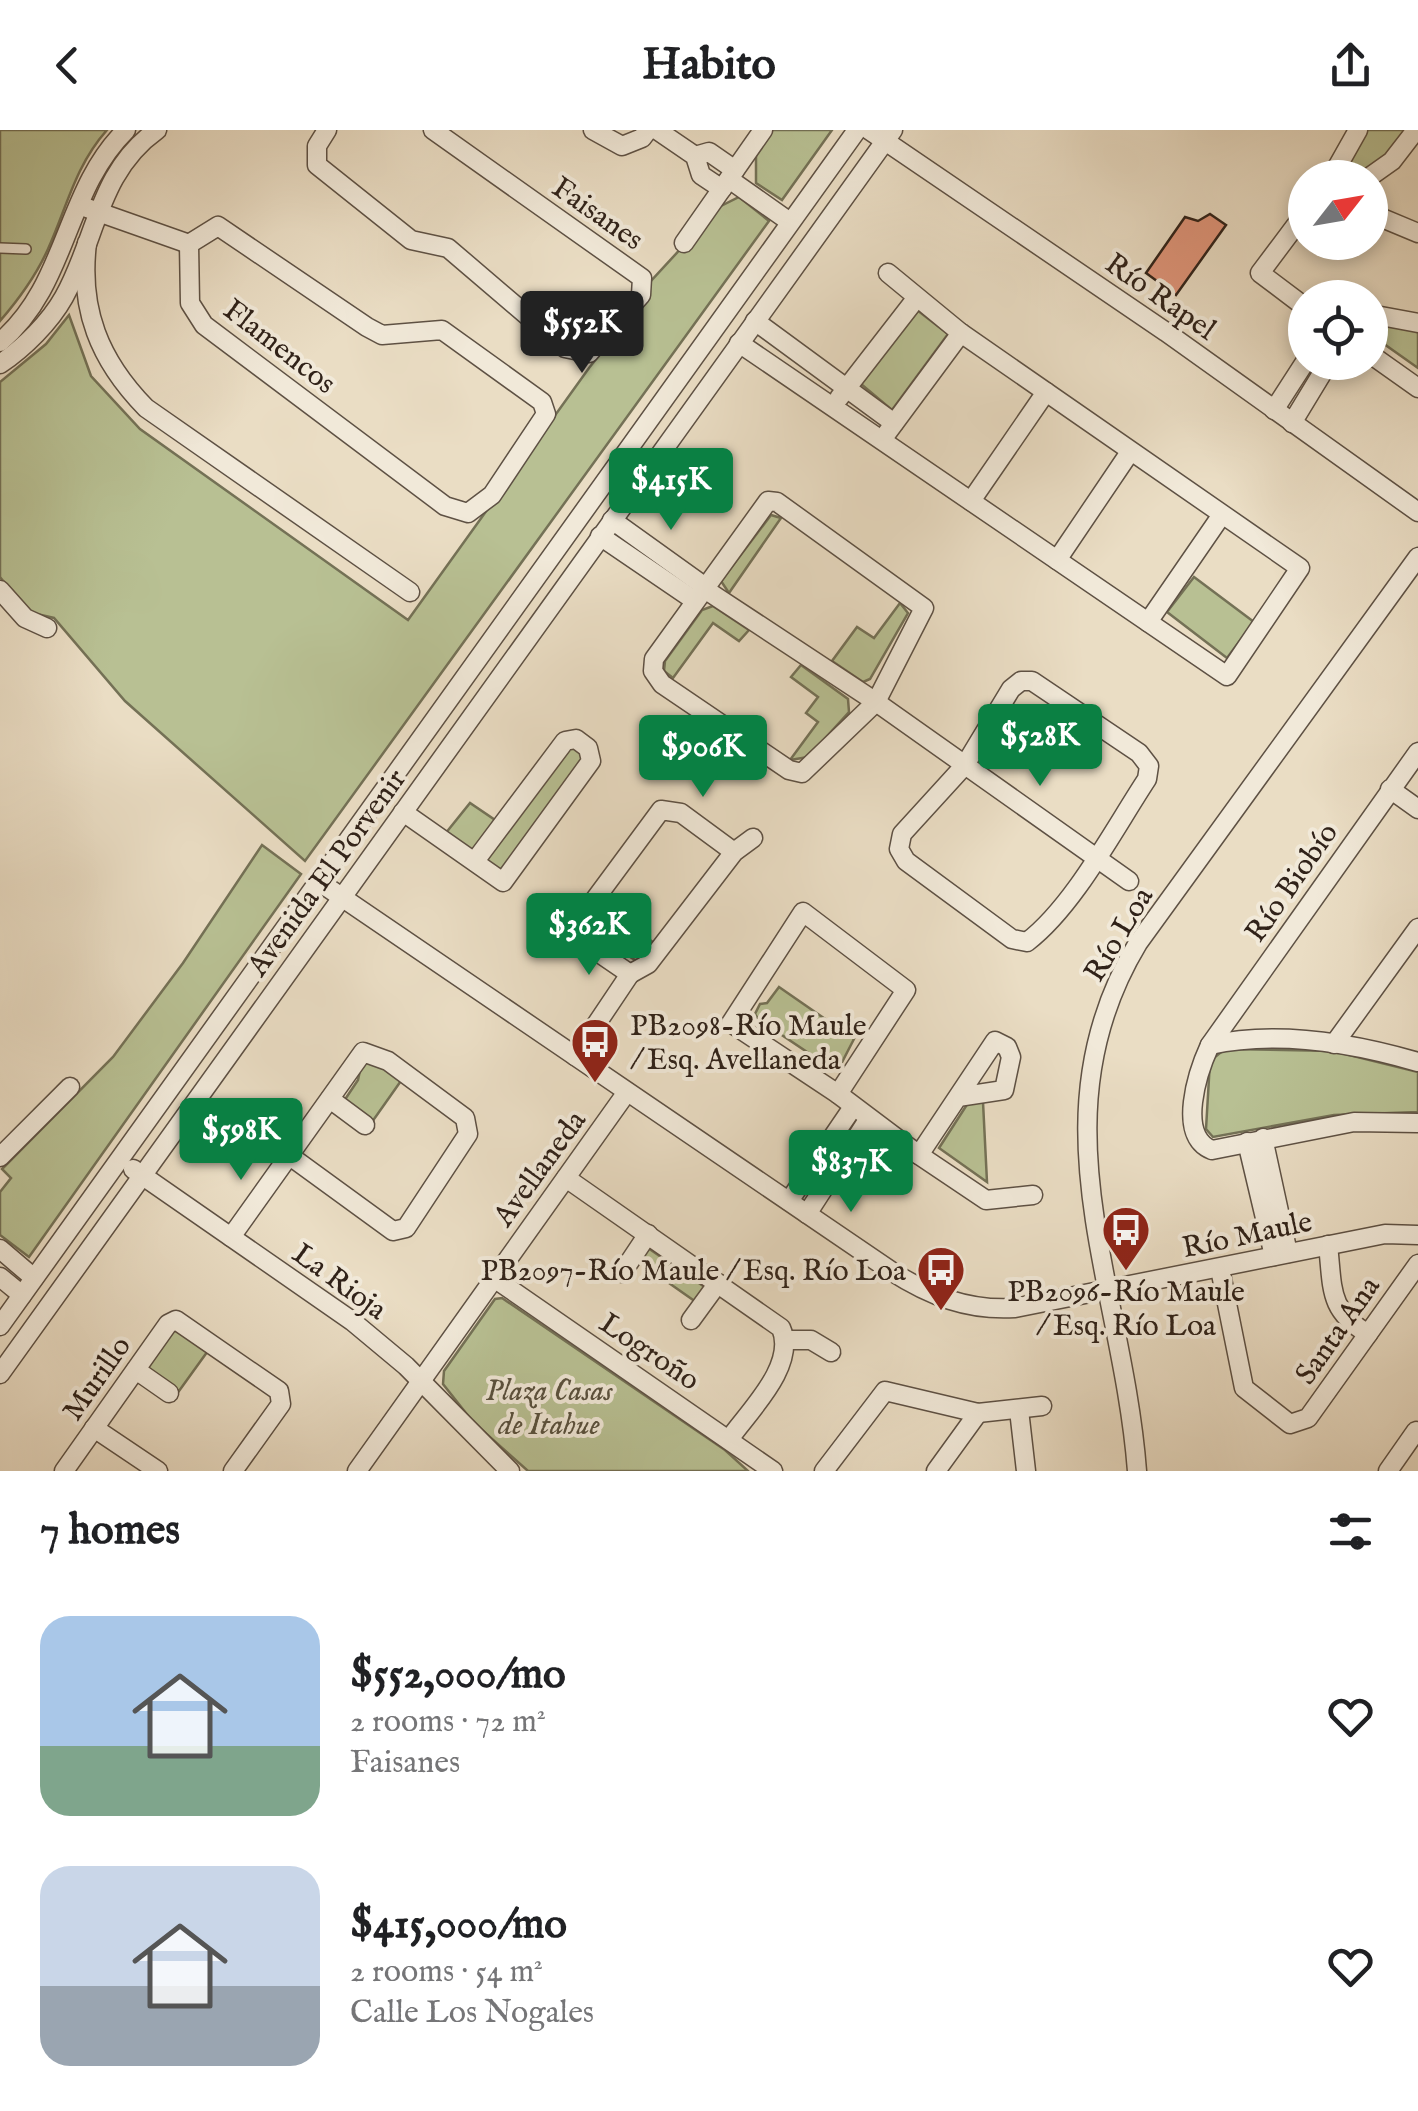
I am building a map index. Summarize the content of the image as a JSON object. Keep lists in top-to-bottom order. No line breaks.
{"streets":{"street":["Faisanes","Río Rapel","Flamencos","Avenida El Porvenir","Río Biobío","Río Loa","Avellaneda","Río Maule","La Rioja","Santa Ana","Logroño","Murillo"]},"crossings":[["Río Rapel","Avenida El Porvenir"],["Avenida El Porvenir","Río Maule"],["Avenida El Porvenir","La Rioja"],["Río Loa","Río Maule"],["Avellaneda","Río Maule"],["Avellaneda","La Rioja"],["Avellaneda","Logroño"],["Río Maule","Santa Ana"]],"parks":["Plaza Casas de Itahue"],"places":{"bus stop":["PB2098-Río Maule / Esq. Avellaneda","PB2096-Río Maule / Esq. Río Loa","PB2097-Río Maule / Esq. Río Loa"]},"north":"top right","page":{"header":"Habito","price":["$552K","$415K","$528K","$906K","$362K","$598K","$837K"],"heading":"7 homes","list":[{"name":"$552,000/mo","note":"2 rooms · 72 m² · Faisanes"},{"name":"$415,000/mo","note":"2 rooms · 54 m² · Calle Los Nogales"}]}}
